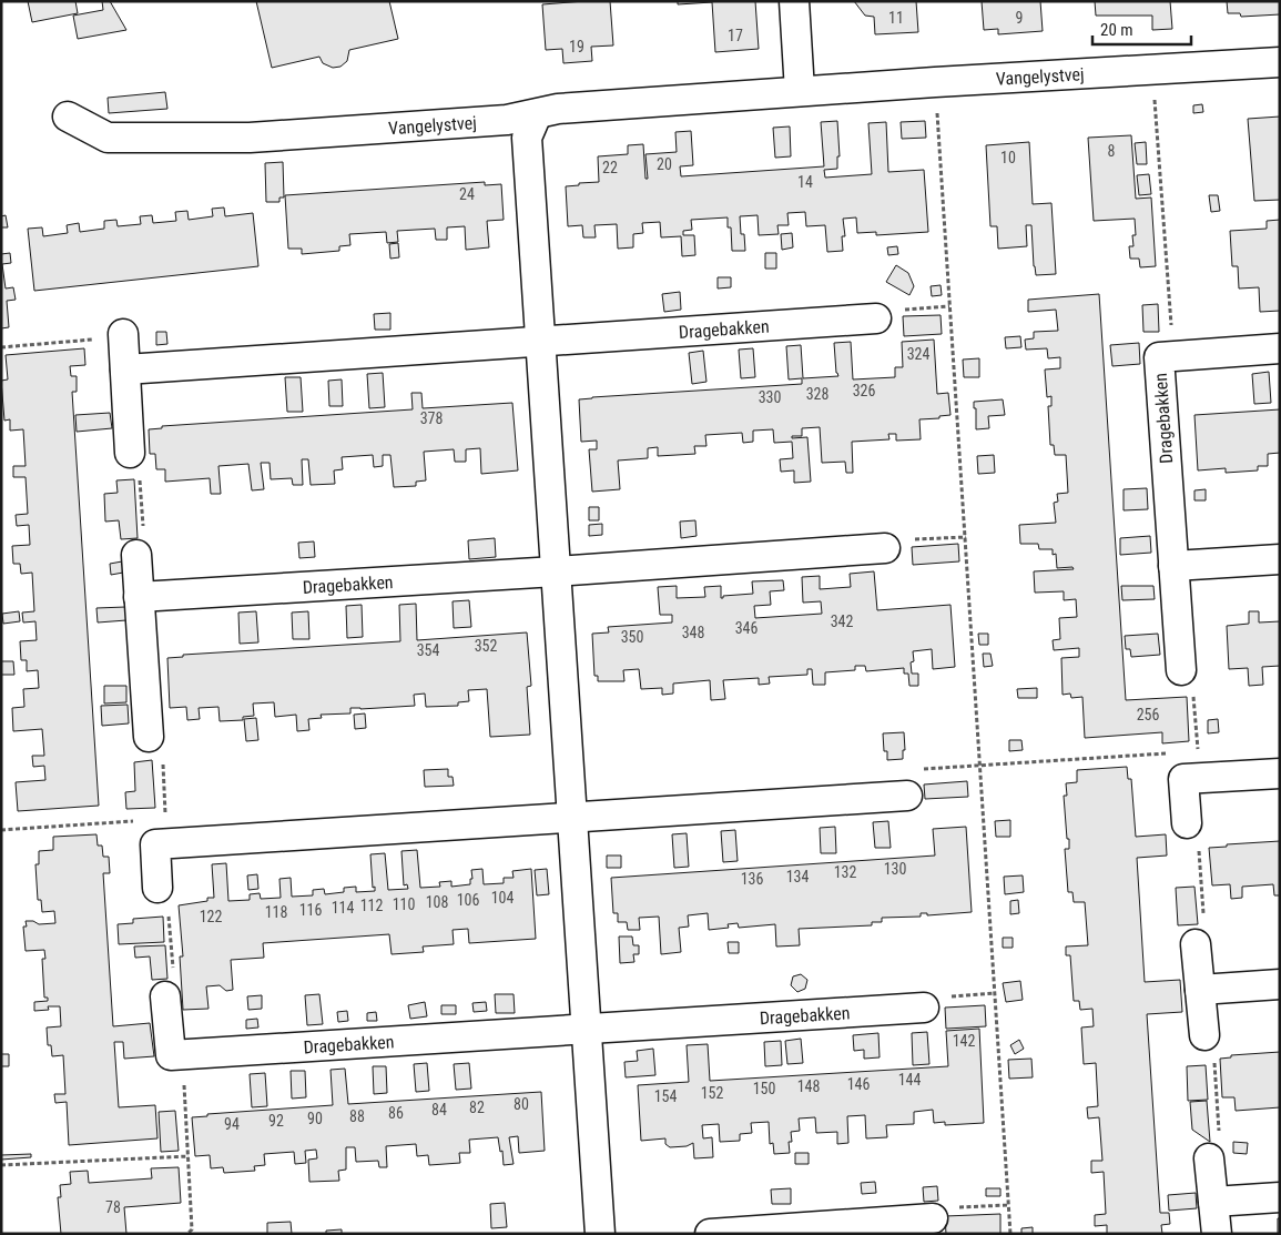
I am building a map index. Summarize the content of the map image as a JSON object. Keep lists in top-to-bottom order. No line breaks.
{"streets":{"street":["Vangelystvej","Dragebakken"]},"house_numbers":["11","9","17","19","8","10","20","22","14","24","324","326","328","330","378","342","346","348","350","352","354","256","130","132","134","136","104","106","108","110","112","114","116","118","122","142","144","146","148","150","152","154","80","82","84","86","88","90","92","94","78"],"scale_bar":"20 m"}
